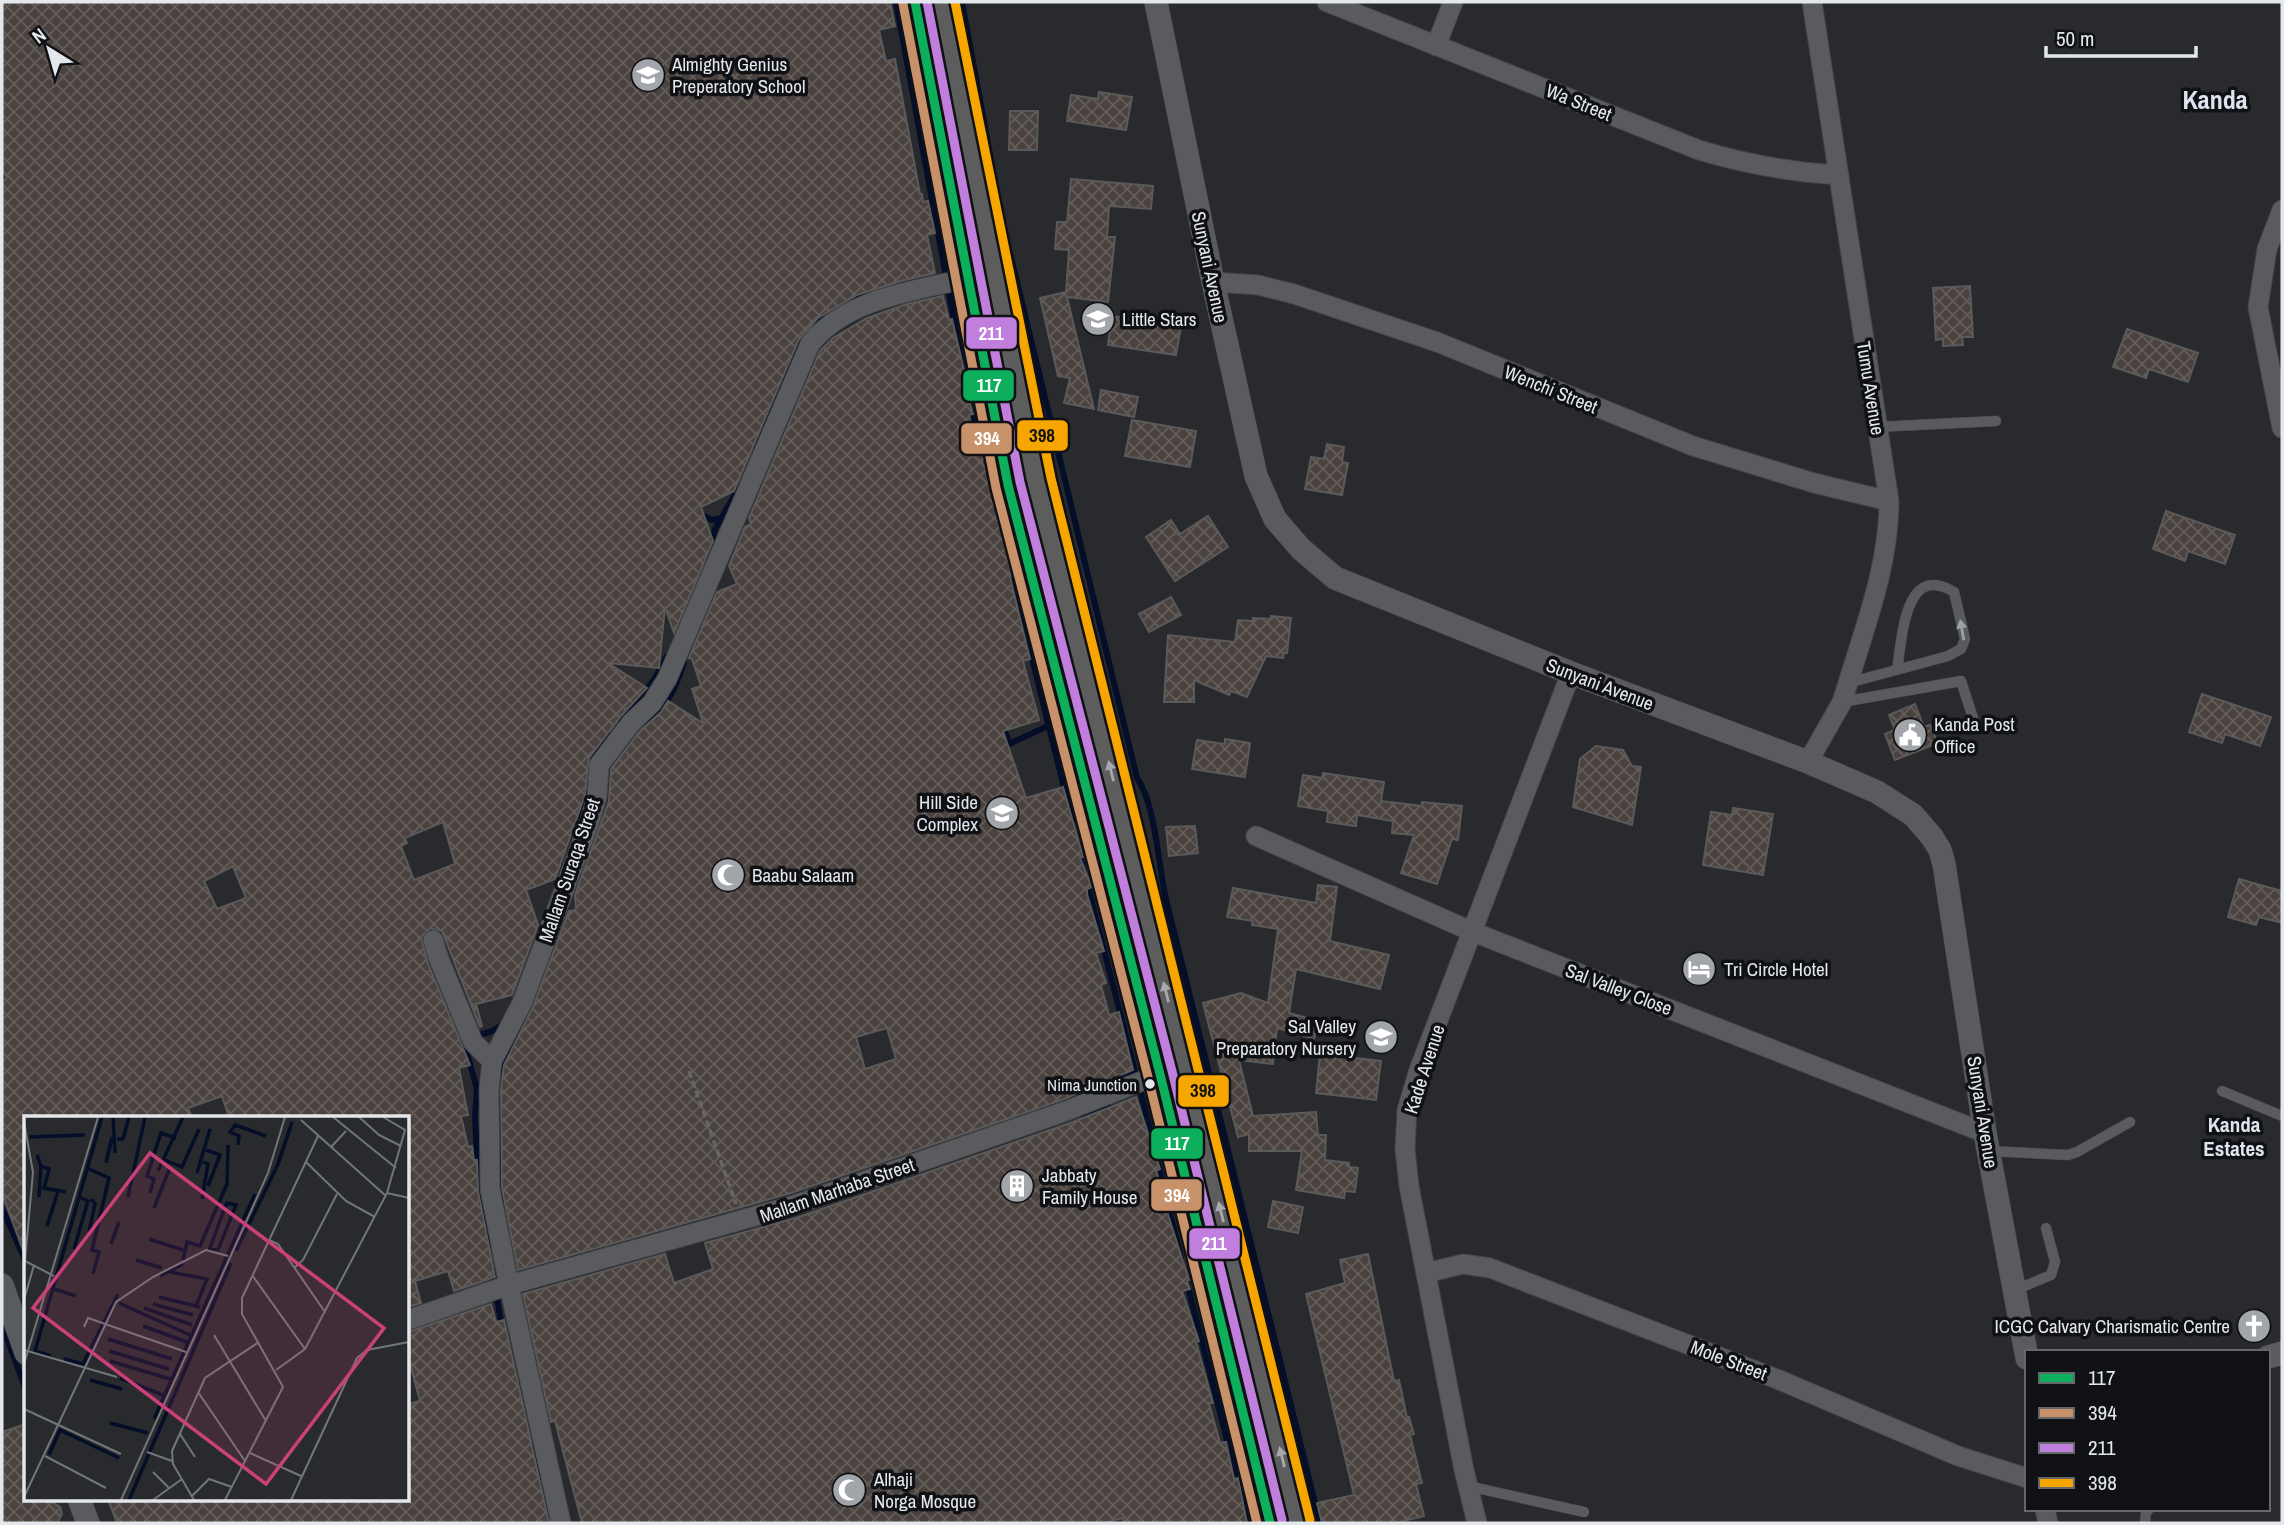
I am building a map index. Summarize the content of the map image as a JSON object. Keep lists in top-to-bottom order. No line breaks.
{"streets":{"street":["Wa Street","Sunyani Avenue","Tumu Avenue","Wenchi Street","Mallam Suraqa Street","Sal Valley Close","Kade Avenue","Mallam Marhaba Street","Mole Street"]},"crossings":[["Wa Street","Tumu Avenue"],["Sunyani Avenue","Tumu Avenue"],["Sunyani Avenue","Wenchi Street"],["Sunyani Avenue","Sal Valley Close"],["Sunyani Avenue","Kade Avenue"],["Tumu Avenue","Wenchi Street"],["Mallam Suraqa Street","Mallam Marhaba Street"],["Sal Valley Close","Kade Avenue"],["Kade Avenue","Mole Street"]],"districts":["Kanda","Kanda Estates"],"places":{"school or university":["Almighty Genius Preperatory School","Little Stars","Hill Side Complex","Sal Valley Preparatory Nursery"],"public building":["Kanda Post Office"],"mosque":["Baabu Salaam","Alhaji Norga Mosque"],"hotel":["Tri Circle Hotel"],"other":["Nima Junction"],"building":["Jabbaty Family House"],"church":["ICGC Calvary Charismatic Centre"]},"lines":["transit line 117","transit line 211","transit line 398","transit line 394"],"legend":["117","394","211","398"],"scale_bar":"50 m","north":"top left"}
